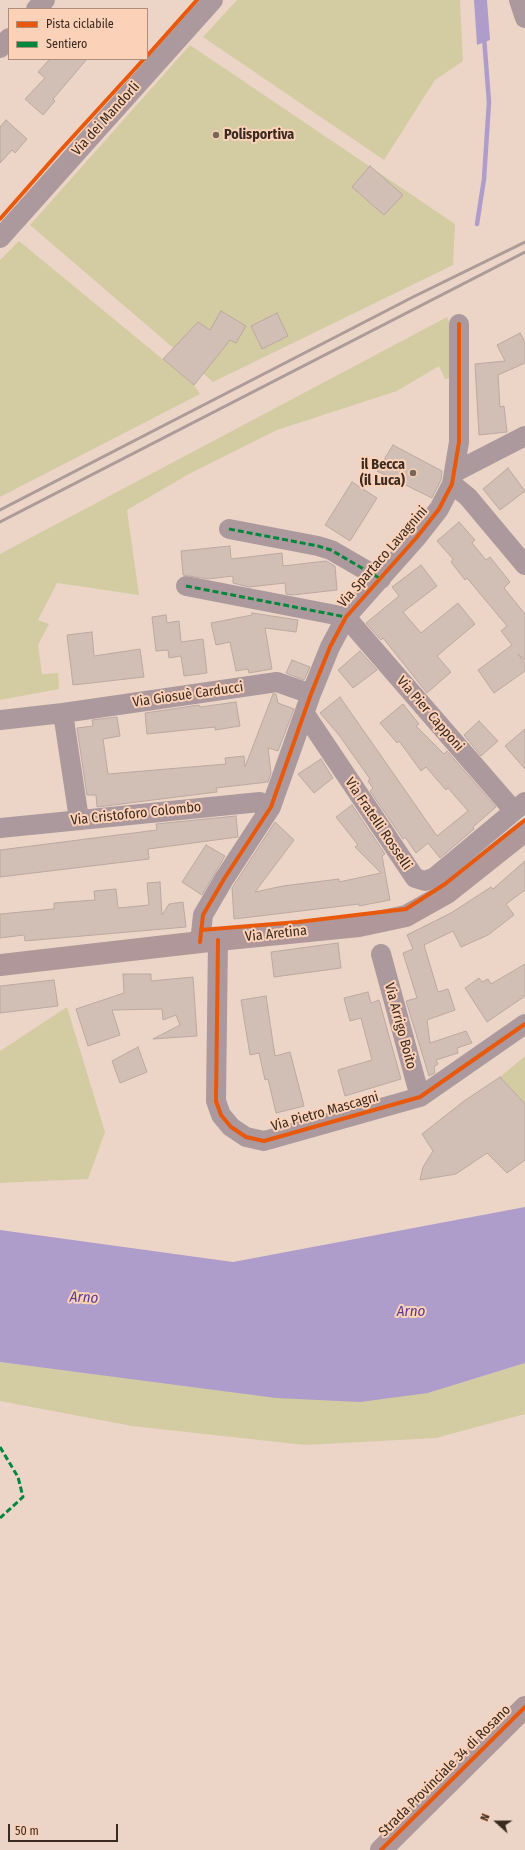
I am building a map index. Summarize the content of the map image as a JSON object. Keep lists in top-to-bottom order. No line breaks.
{"streets":{"main road":["Via Aretina","Strada Provinciale 34 di Rosano"],"street":["Via dei Mandorli","Via Spartaco Lavagnini","Via Giosuè Carducci","Via Pier Capponi","Via Cristoforo Colombo","Via Fratelli Rosselli","Via Arrigo Boito","Via Pietro Mascagni"]},"crossings":[["Via Spartaco Lavagnini","Via Giosuè Carducci"],["Via Spartaco Lavagnini","Via Pier Capponi"],["Via Spartaco Lavagnini","Via Cristoforo Colombo"],["Via Spartaco Lavagnini","Via Fratelli Rosselli"],["Via Spartaco Lavagnini","Via Aretina"],["Via Spartaco Lavagnini","Via Pietro Mascagni"],["Via Pier Capponi","Via Fratelli Rosselli"],["Via Aretina","Via Pietro Mascagni"],["Via Arrigo Boito","Via Pietro Mascagni"]],"water":["Arno"],"places":["Polisportiva","il Becca (il Luca)"],"legend":["Pista ciclabile","Sentiero"],"scale_bar":"50 m","north":"left"}
